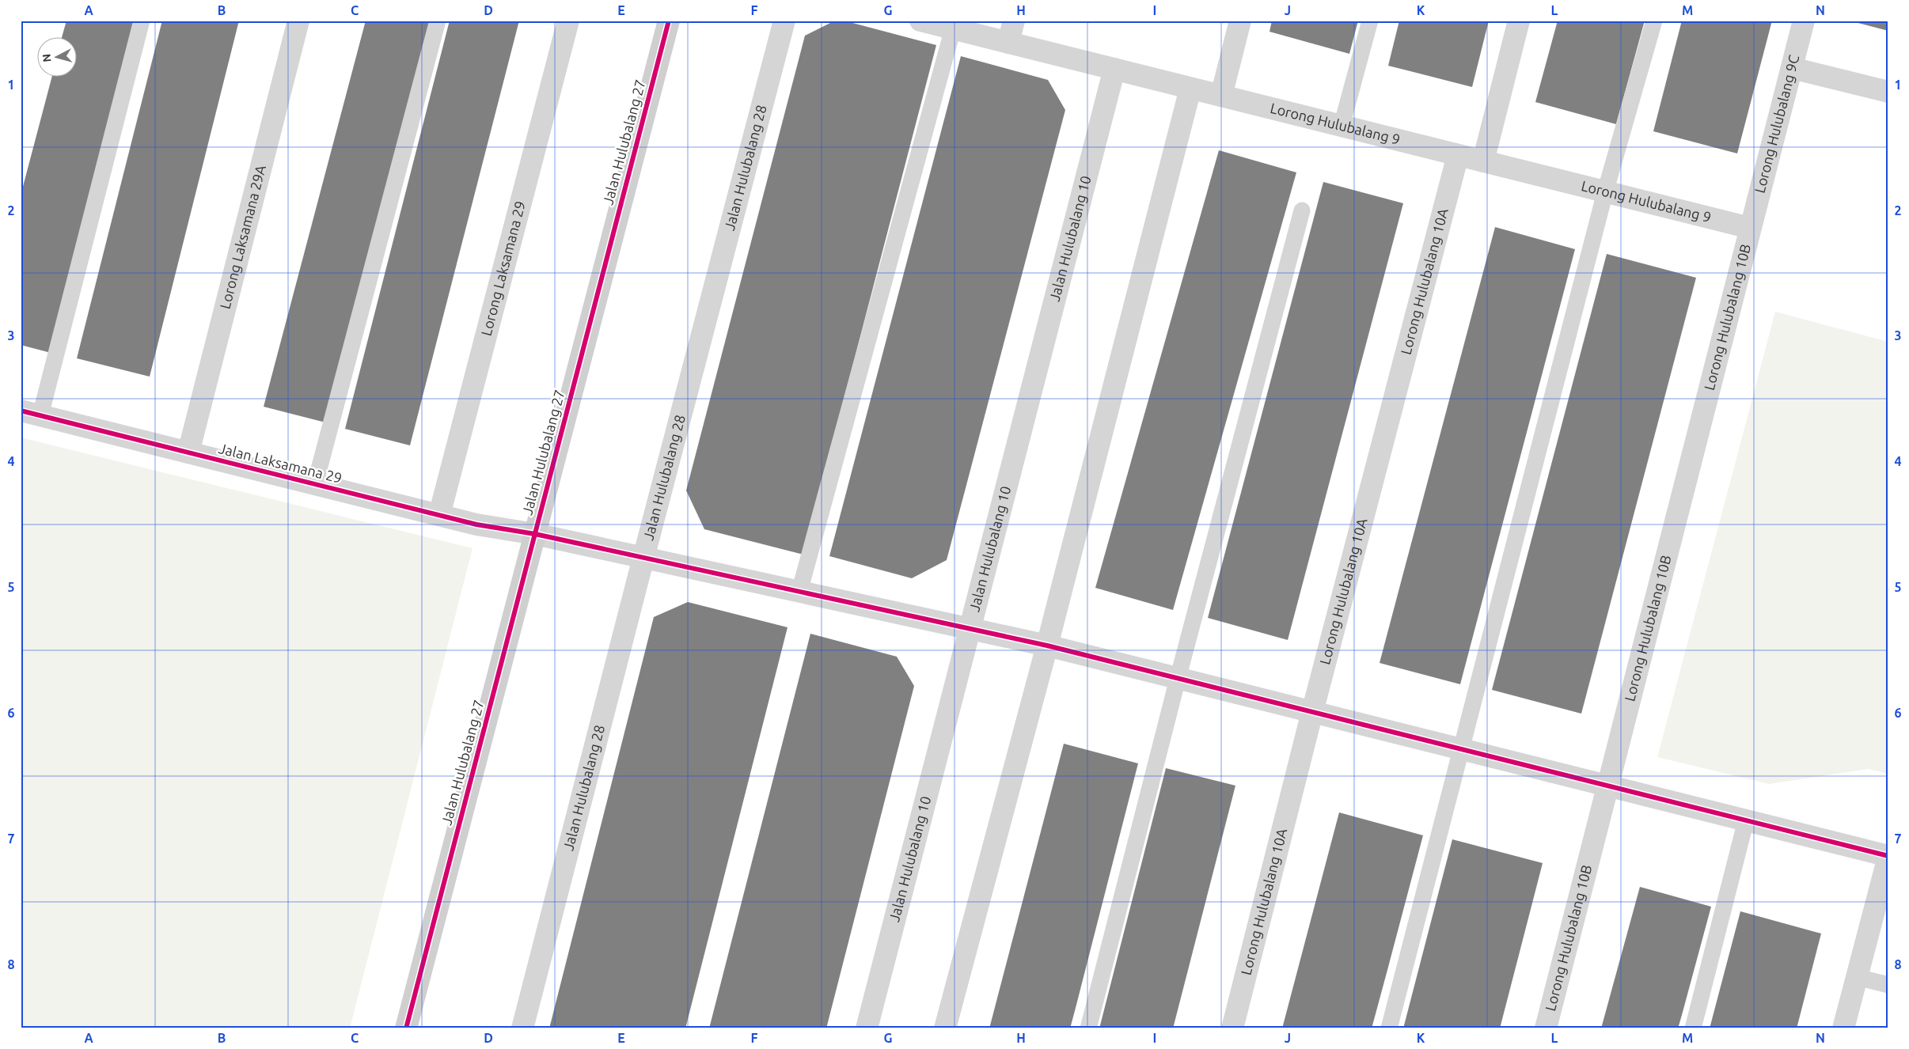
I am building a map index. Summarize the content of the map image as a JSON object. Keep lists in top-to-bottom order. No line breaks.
{"streets":{"street":["Lorong Hulubalang 9","Lorong Hulubalang 9C","Jalan Hulubalang 27","Jalan Hulubalang 28","Lorong Laksamana 29A","Jalan Hulubalang 10","Lorong Laksamana 29","Lorong Hulubalang 10A","Lorong Hulubalang 10B","Jalan Laksamana 29"]},"crossings":[["Lorong Hulubalang 9","Lorong Hulubalang 9C"],["Lorong Hulubalang 9","Jalan Hulubalang 10"],["Lorong Hulubalang 9","Lorong Hulubalang 10A"],["Lorong Hulubalang 9","Lorong Hulubalang 10B"],["Lorong Hulubalang 9C","Lorong Hulubalang 10B"],["Jalan Hulubalang 27","Jalan Laksamana 29"],["Jalan Hulubalang 28","Jalan Laksamana 29"],["Lorong Laksamana 29A","Jalan Laksamana 29"],["Jalan Hulubalang 10","Jalan Laksamana 29"],["Lorong Laksamana 29","Jalan Laksamana 29"],["Lorong Hulubalang 10A","Jalan Laksamana 29"],["Lorong Hulubalang 10B","Jalan Laksamana 29"]],"north":"left","grid":{"columns":["A","B","C","D","E","F","G","H","I","J","K","L","M","N"],"rows":["1","2","3","4","5","6","7","8"]}}
